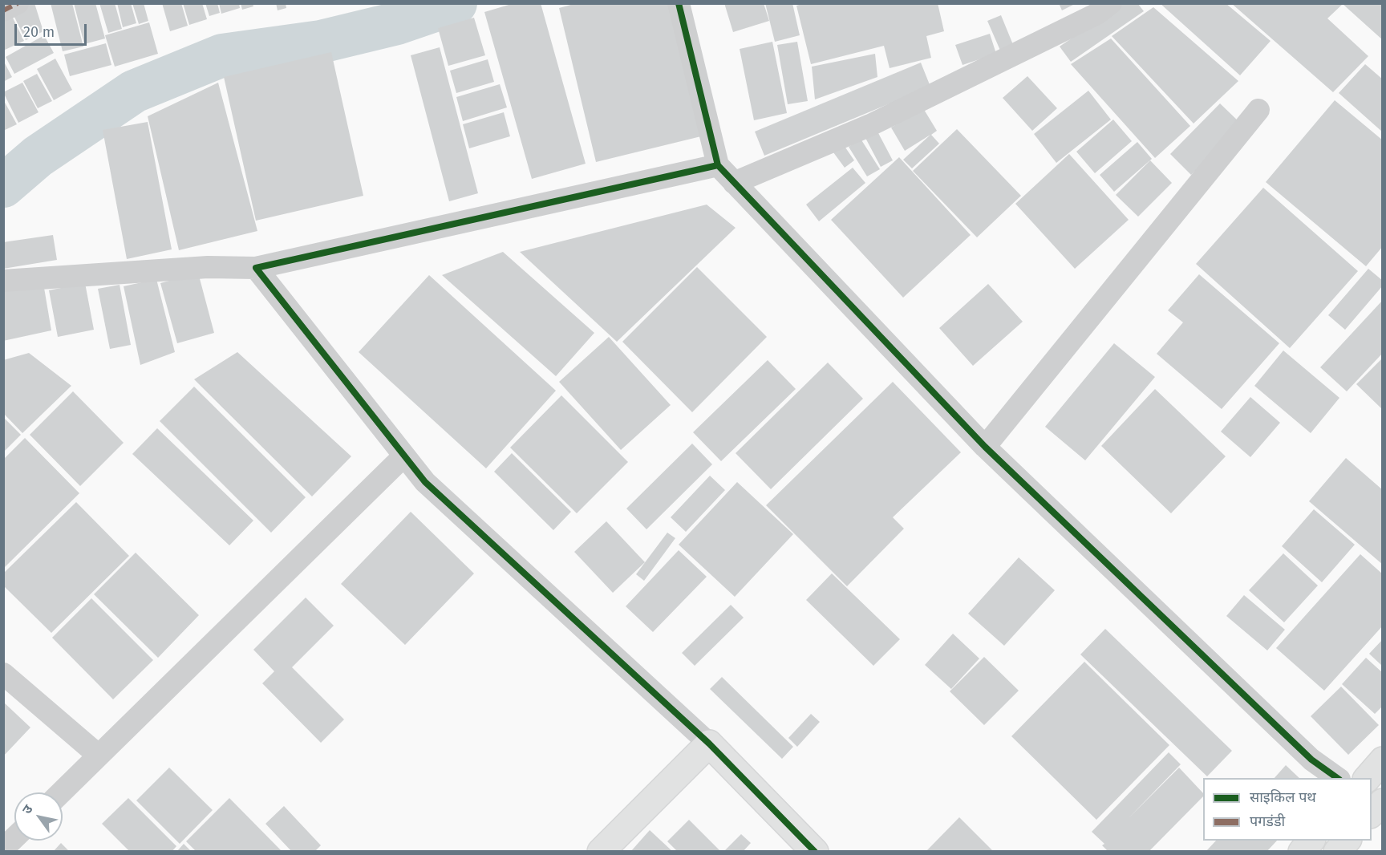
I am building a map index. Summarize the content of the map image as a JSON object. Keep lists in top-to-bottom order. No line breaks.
{"legend":["साइकिल पथ","पगडंडी"],"scale_bar":"20 m","north":"top left"}
